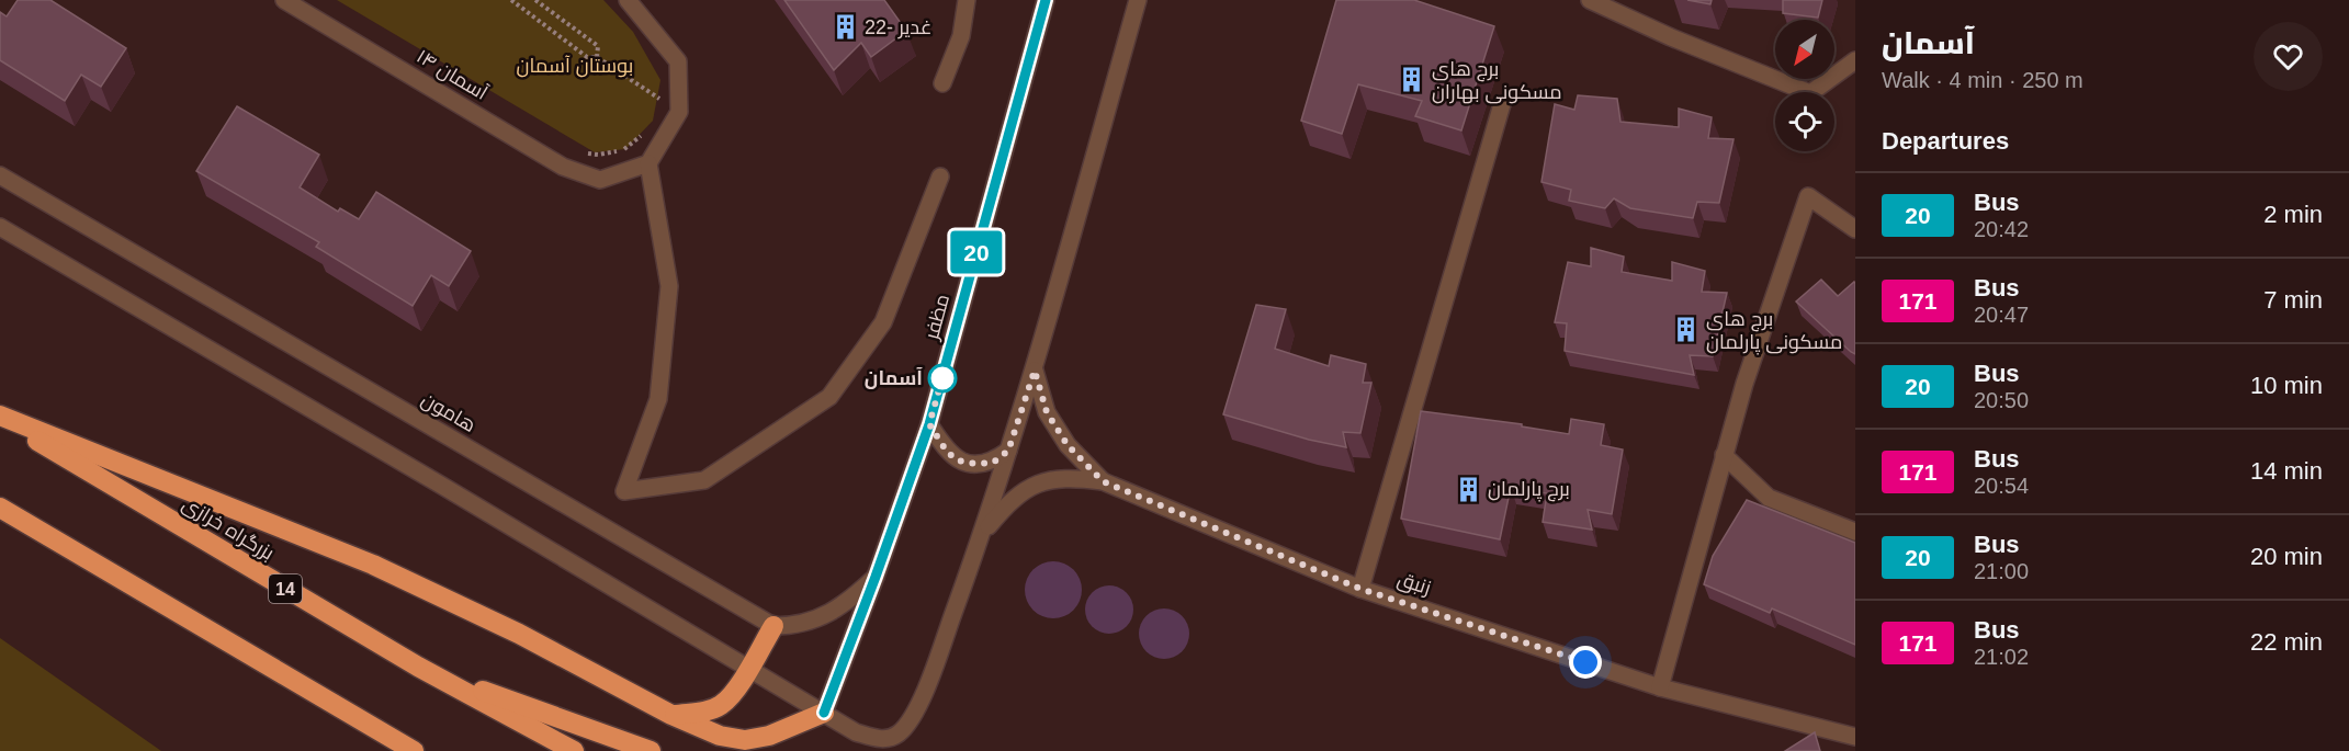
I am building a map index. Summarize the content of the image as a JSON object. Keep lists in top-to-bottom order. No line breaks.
{"streets":{"highway":["بزرگراه خرازی","14"],"street":["آسمان ۱۴","مظفر","هامون","زنبق"]},"parks":["بوستان آسمان"],"places":{"building":["22- غدیر","برج های مسکونی بهاران","برج های مسکونی پارلمان","برج پارلمان"],"other":["آسمان"]},"lines":["bus line 20"],"north":"bottom left","page":{"on_map":"20","heading":[["آسمان","Walk · 4 min · 250 m"],"Departures"],"list":[{"mark":"20","name":"Bus","note":"20:42","value":"2 min"},{"mark":"171","name":"Bus","note":"20:47","value":"7 min"},{"mark":"20","name":"Bus","note":"20:50","value":"10 min"},{"mark":"171","name":"Bus","note":"20:54","value":"14 min"},{"mark":"20","name":"Bus","note":"21:00","value":"20 min"},{"mark":"171","name":"Bus","note":"21:02","value":"22 min"}]}}
